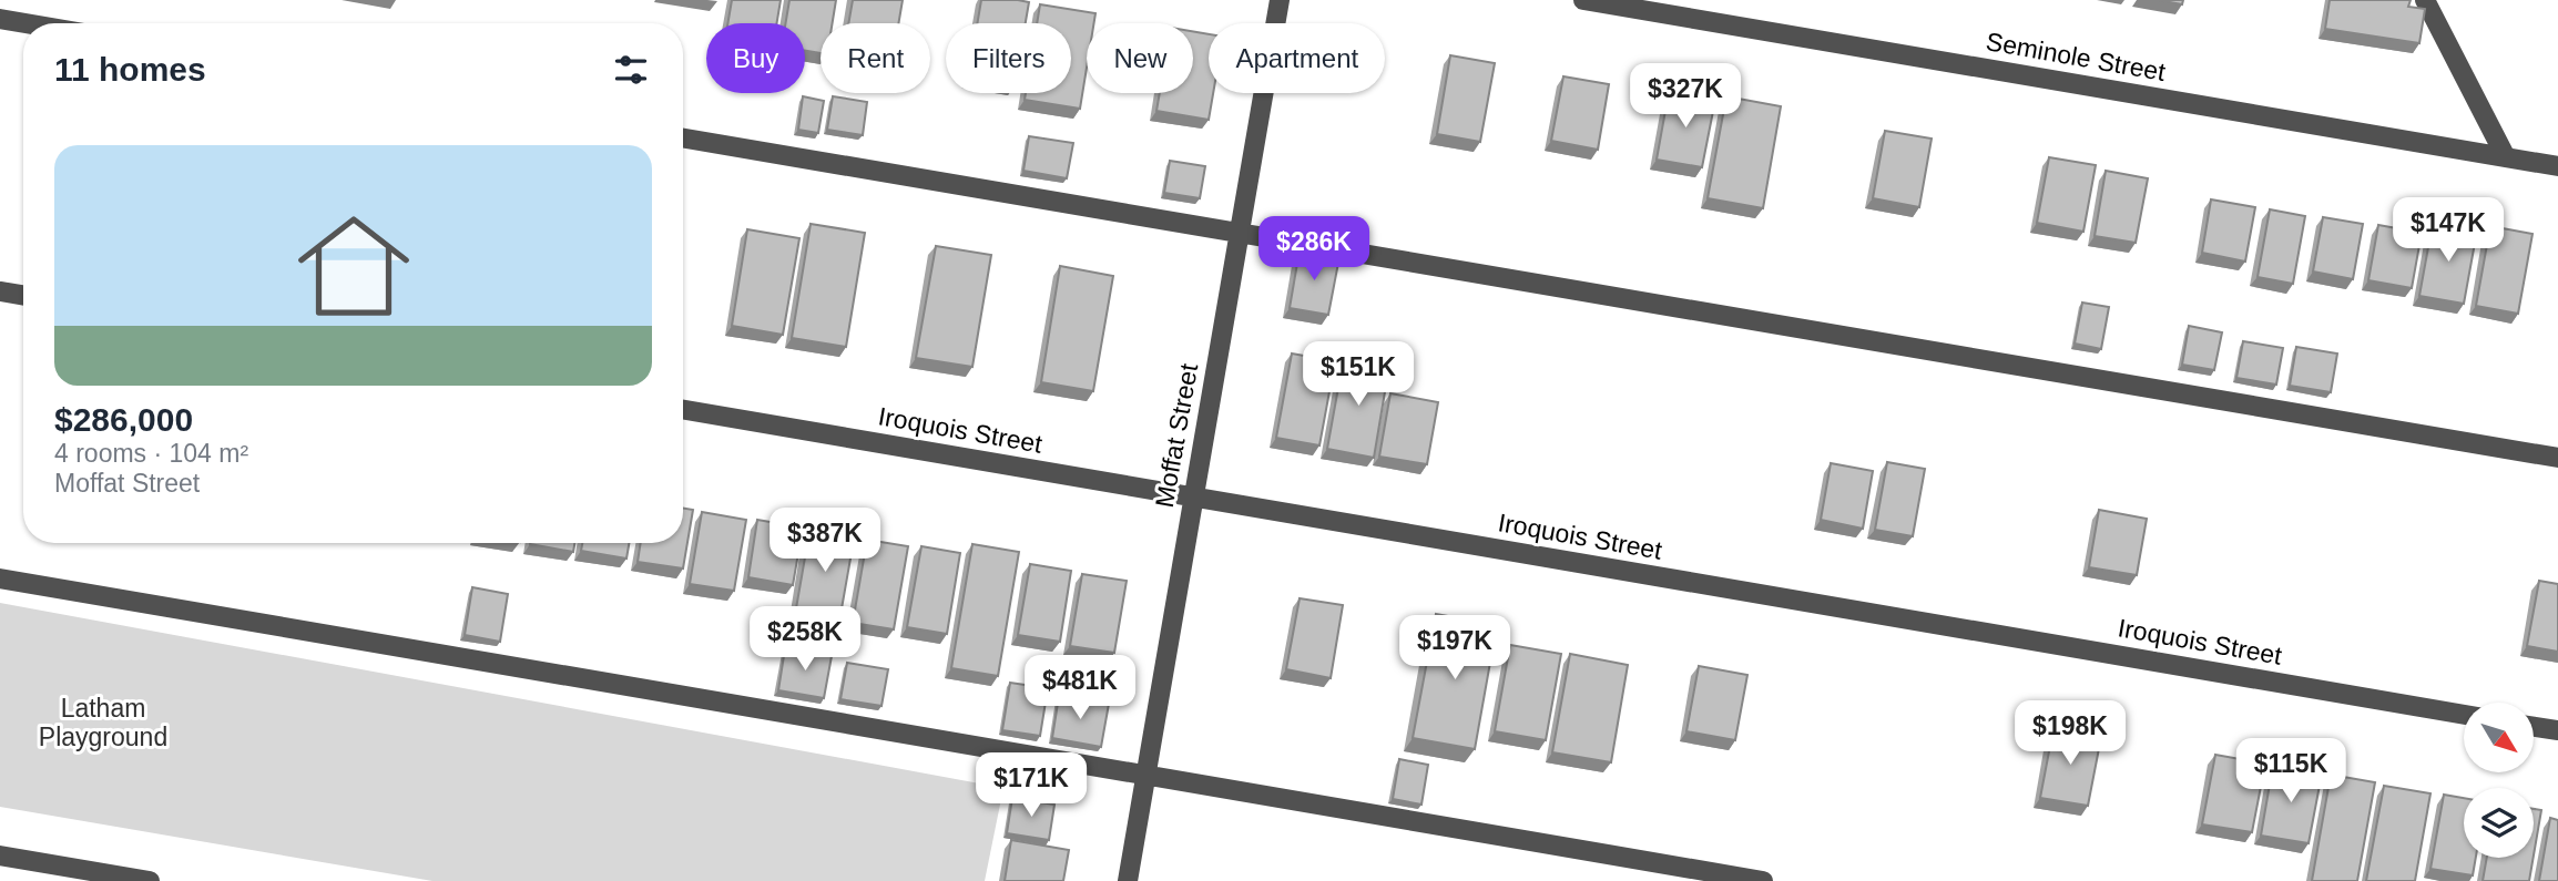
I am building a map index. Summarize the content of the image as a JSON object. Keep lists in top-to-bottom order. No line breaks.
{"streets":{"street":["Seminole Street","Iroquois Street","Moffat Street"]},"crossings":[["Iroquois Street","Moffat Street"]],"parks":["Latham Playground"],"north":"bottom right","page":{"chip":["Buy","Rent","Filters","New","Apartment"],"heading":"11 homes","price":["$327K","$147K","$286K","$151K","$387K","$258K","$197K","$481K","$198K","$115K","$171K"],"list":[{"name":"$286,000","note":"4 rooms · 104 m² · Moffat Street"}]}}
